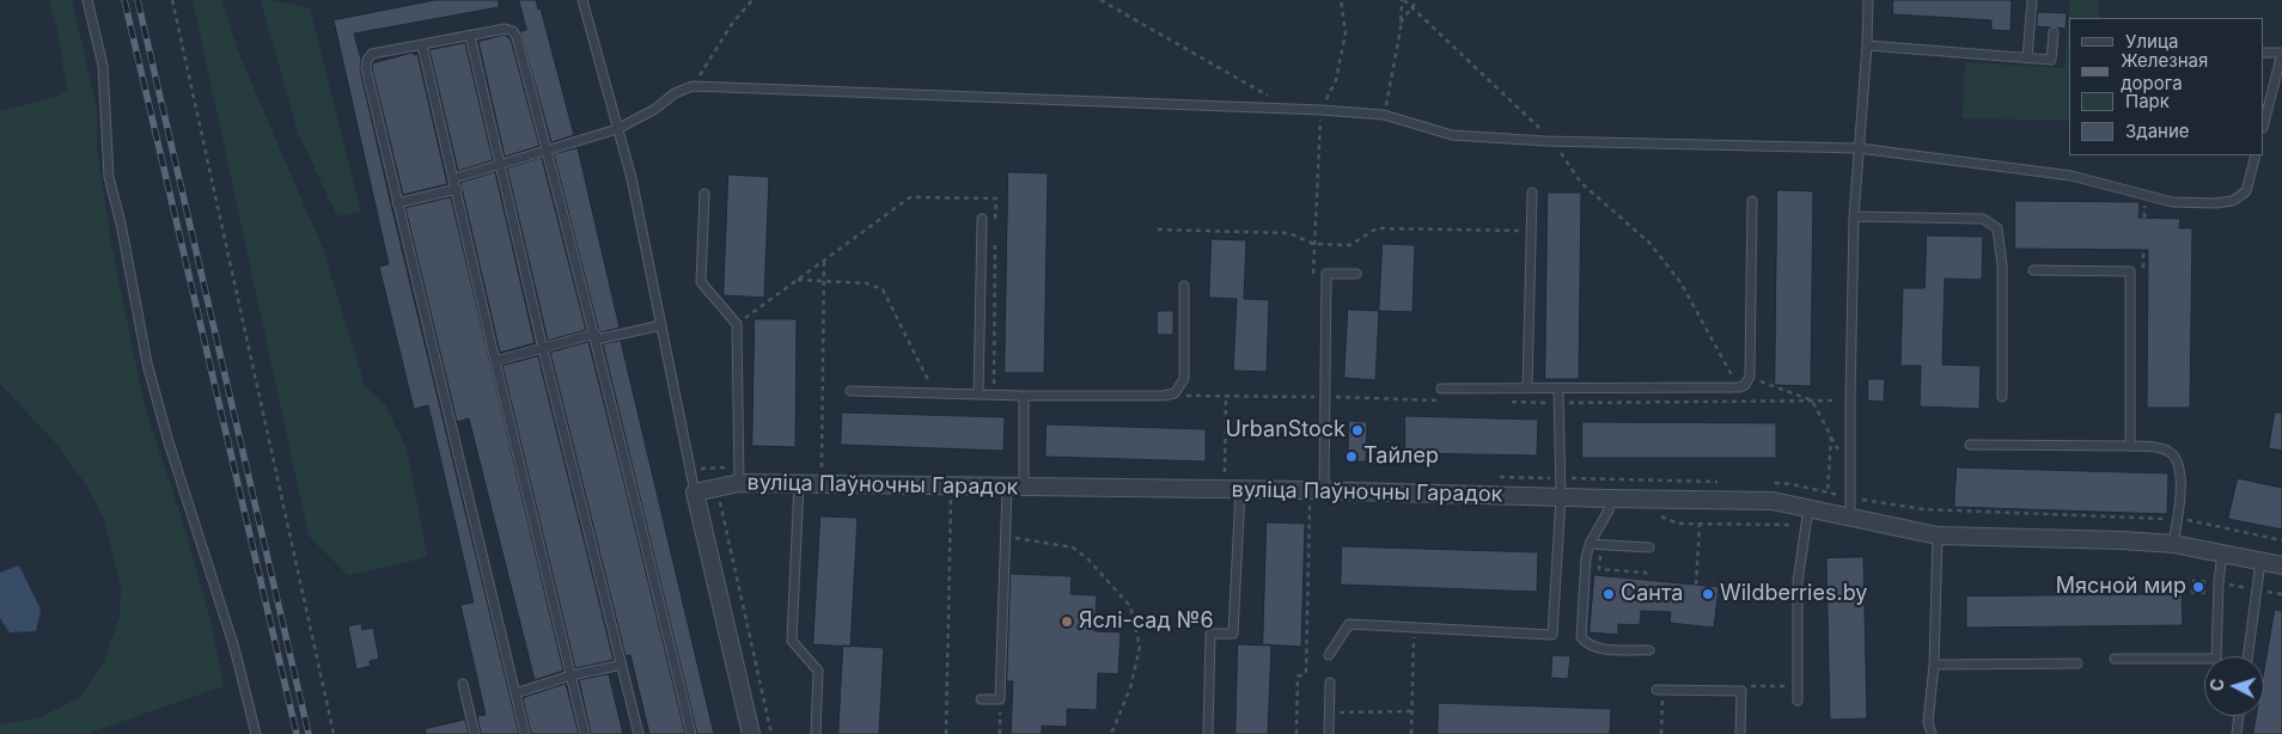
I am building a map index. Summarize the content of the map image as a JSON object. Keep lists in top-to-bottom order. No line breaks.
{"streets":{"street":["вуліца Паўночны Гарадок"]},"places":["UrbanStock","Тайлер","Мясной мир","Санта","Wildberries.by","Яслі-сад №6"],"legend":["Улица","Железная дорога","Парк","Здание"],"north":"left"}
